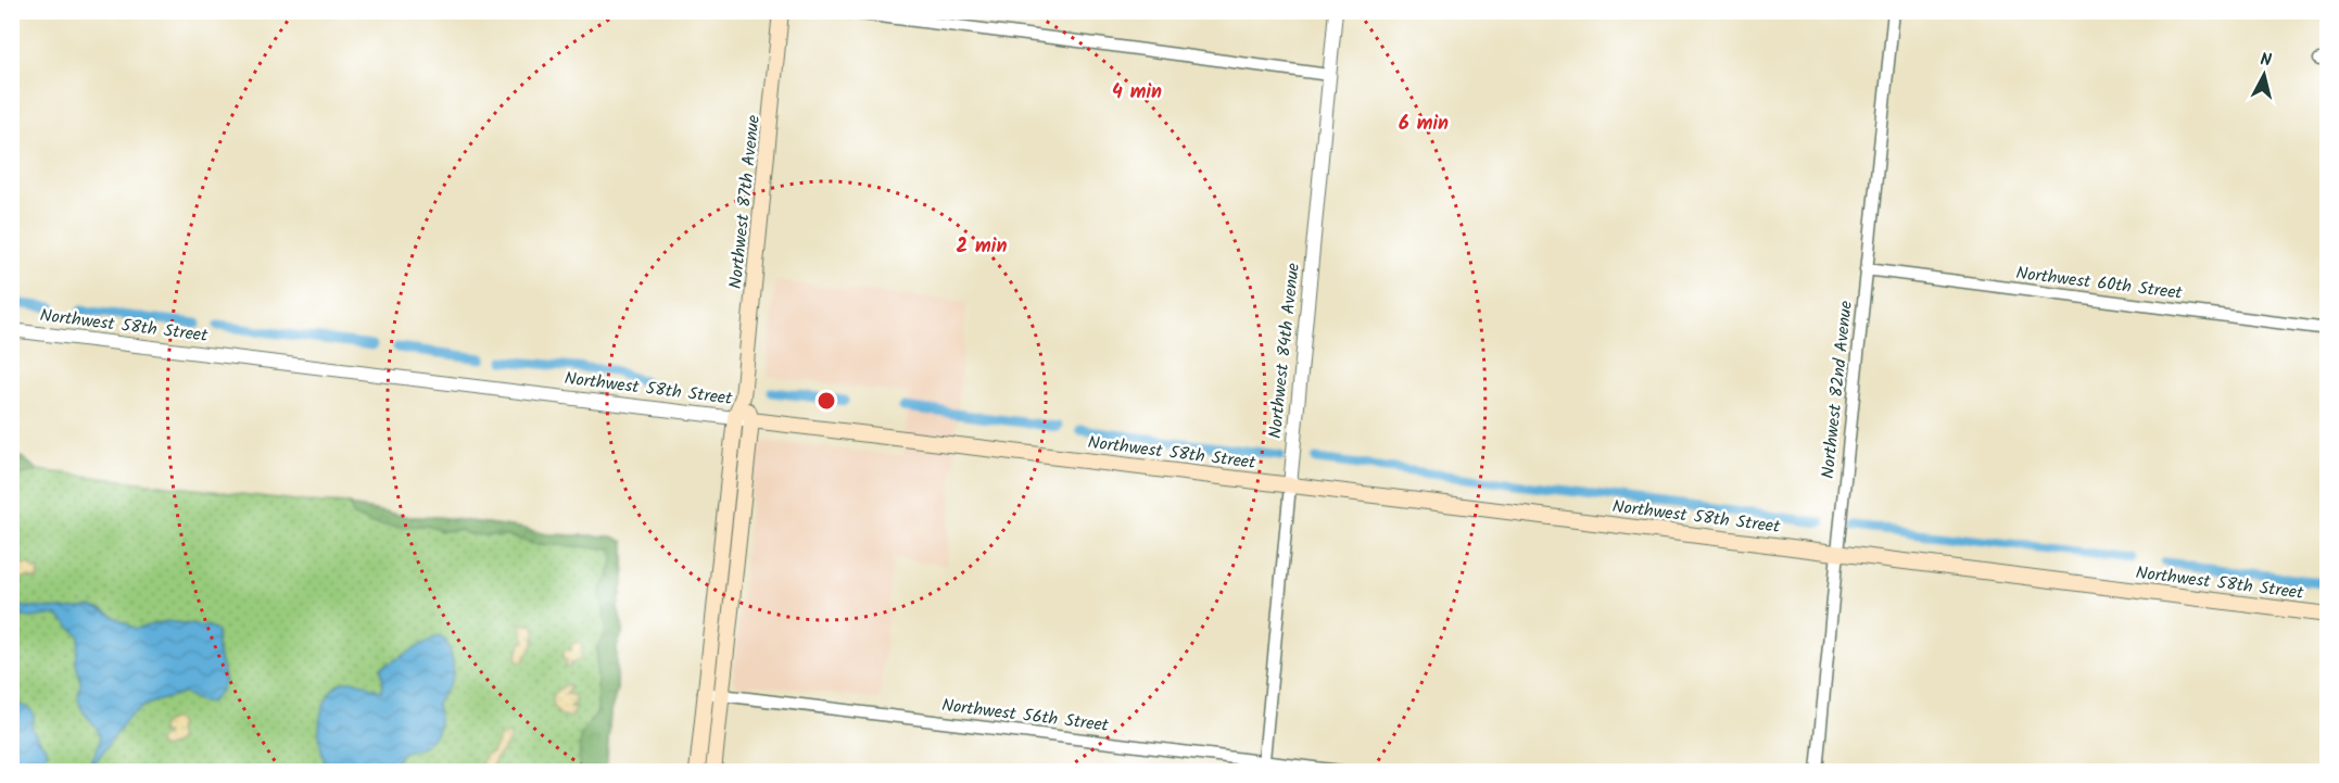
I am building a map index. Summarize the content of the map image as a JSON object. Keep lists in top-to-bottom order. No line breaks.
{"streets":{"main road":["Northwest 87th Avenue","Northwest 58th Street"],"street":["Northwest 60th Street","Northwest 84th Avenue","Northwest 82nd Avenue","Northwest 56th Street"]},"crossings":[["Northwest 87th Avenue","Northwest 58th Street"],["Northwest 87th Avenue","Northwest 56th Street"],["Northwest 60th Street","Northwest 82nd Avenue"],["Northwest 58th Street","Northwest 84th Avenue"],["Northwest 58th Street","Northwest 82nd Avenue"],["Northwest 84th Avenue","Northwest 56th Street"]],"north":"top","rings":["4 min","6 min","2 min"]}
